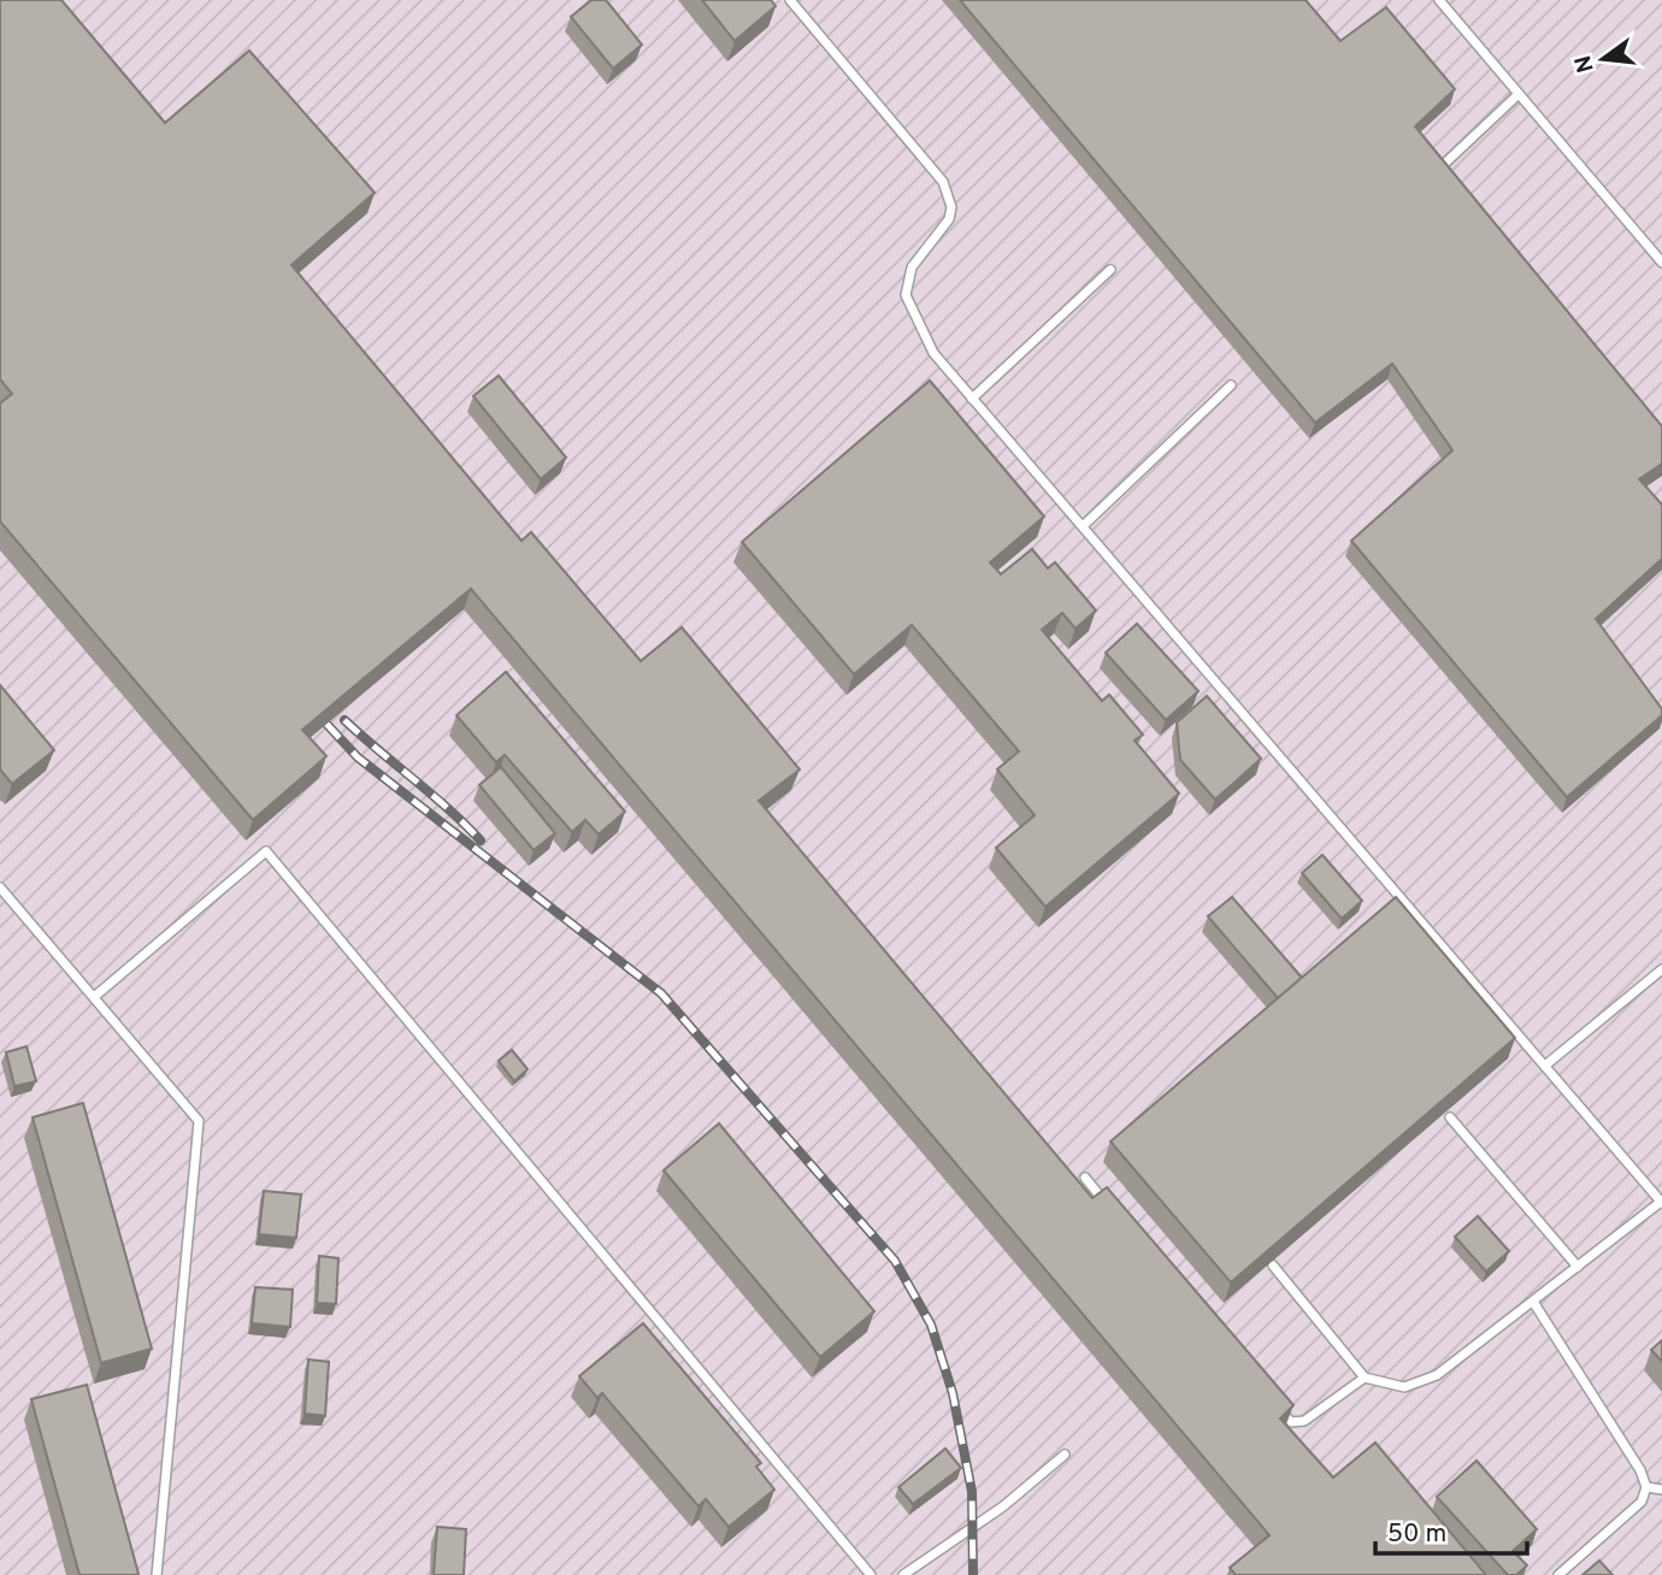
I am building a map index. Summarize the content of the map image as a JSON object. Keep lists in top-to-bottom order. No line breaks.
{"scale_bar":"50 m","north":"left"}
